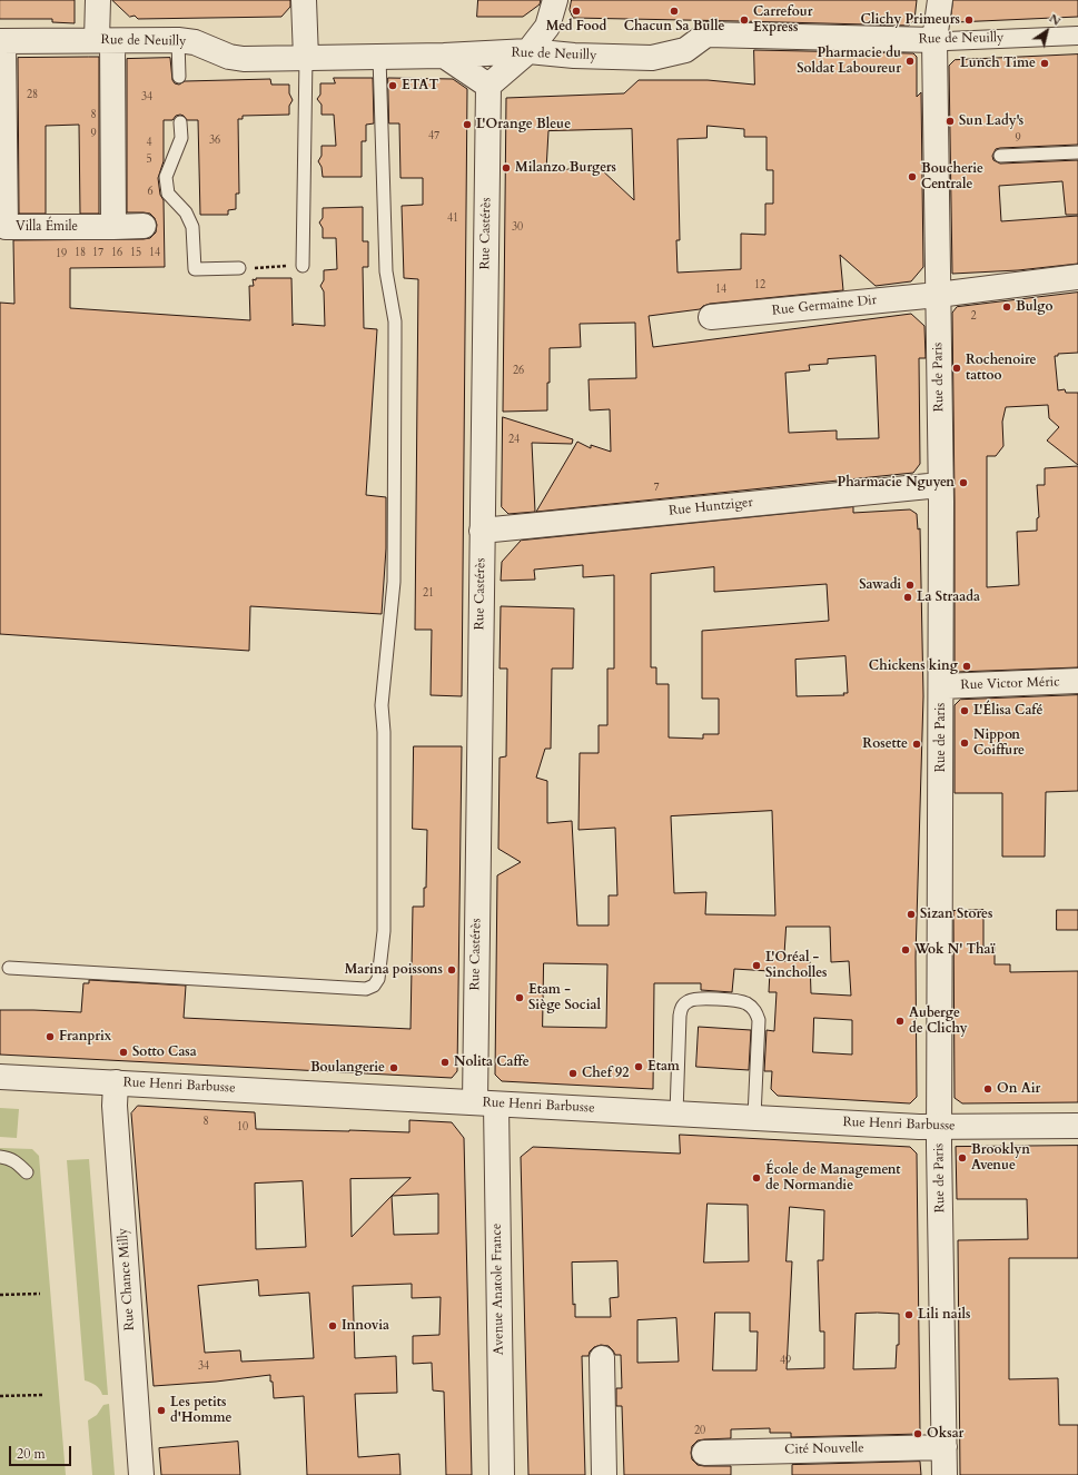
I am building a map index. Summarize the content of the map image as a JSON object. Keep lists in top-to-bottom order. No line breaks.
{"streets":{"street":["Rue de Neuilly","Villa Émile","Rue Castérès","Rue Germaine Dir","Rue de Paris","Rue Huntziger","Rue Victor Méric","Rue Henri Barbusse","Rue Chance Milly","Avenue Anatole France","Cité Nouvelle"]},"crossings":[["Rue de Neuilly","Villa Émile"],["Rue de Neuilly","Rue de Paris"],["Rue Castérès","Rue Huntziger"],["Rue Castérès","Rue Henri Barbusse"],["Rue Castérès","Avenue Anatole France"],["Rue Germaine Dir","Rue de Paris"],["Rue de Paris","Rue Huntziger"],["Rue de Paris","Rue Victor Méric"],["Rue de Paris","Rue Henri Barbusse"],["Rue de Paris","Cité Nouvelle"],["Rue Henri Barbusse","Rue Chance Milly"],["Rue Henri Barbusse","Avenue Anatole France"]],"places":["Med Food","Chacun Sa Bulle","Carrefour Express","Clichy Primeurs","Pharmacie du Soldat Laboureur","Lunch Time","ETAT","Sun Lady's","L'Orange Bleue","Milanzo Burgers","Boucherie Centrale","Bulgo","Rochenoire tattoo","Pharmacie Nguyen","Sawadi","La Straada","Chickens king","L'Élisa Café","Nippon Coiffure","Rosette","Sizan Stores","Wok N' Thaï","L'Oréal - Sincholles","Marina poissons","Etam - Siège Social","Auberge de Clichy","Franprix","Sotto Casa","Nolita Caffe","Etam","Boulangerie","Chef 92","On Air","Brooklyn Avenue","École de Management de Normandie","Lili nails","Innovia","Les petits d'Homme","Oksar"],"house_numbers":["28","34","8","9","47","9","36","4","5","6","41","30","18","17","16","15","14","19","12","14","2","26","24","7","21","8","10","49","34","20"],"scale_bar":"20 m","north":"top right"}
